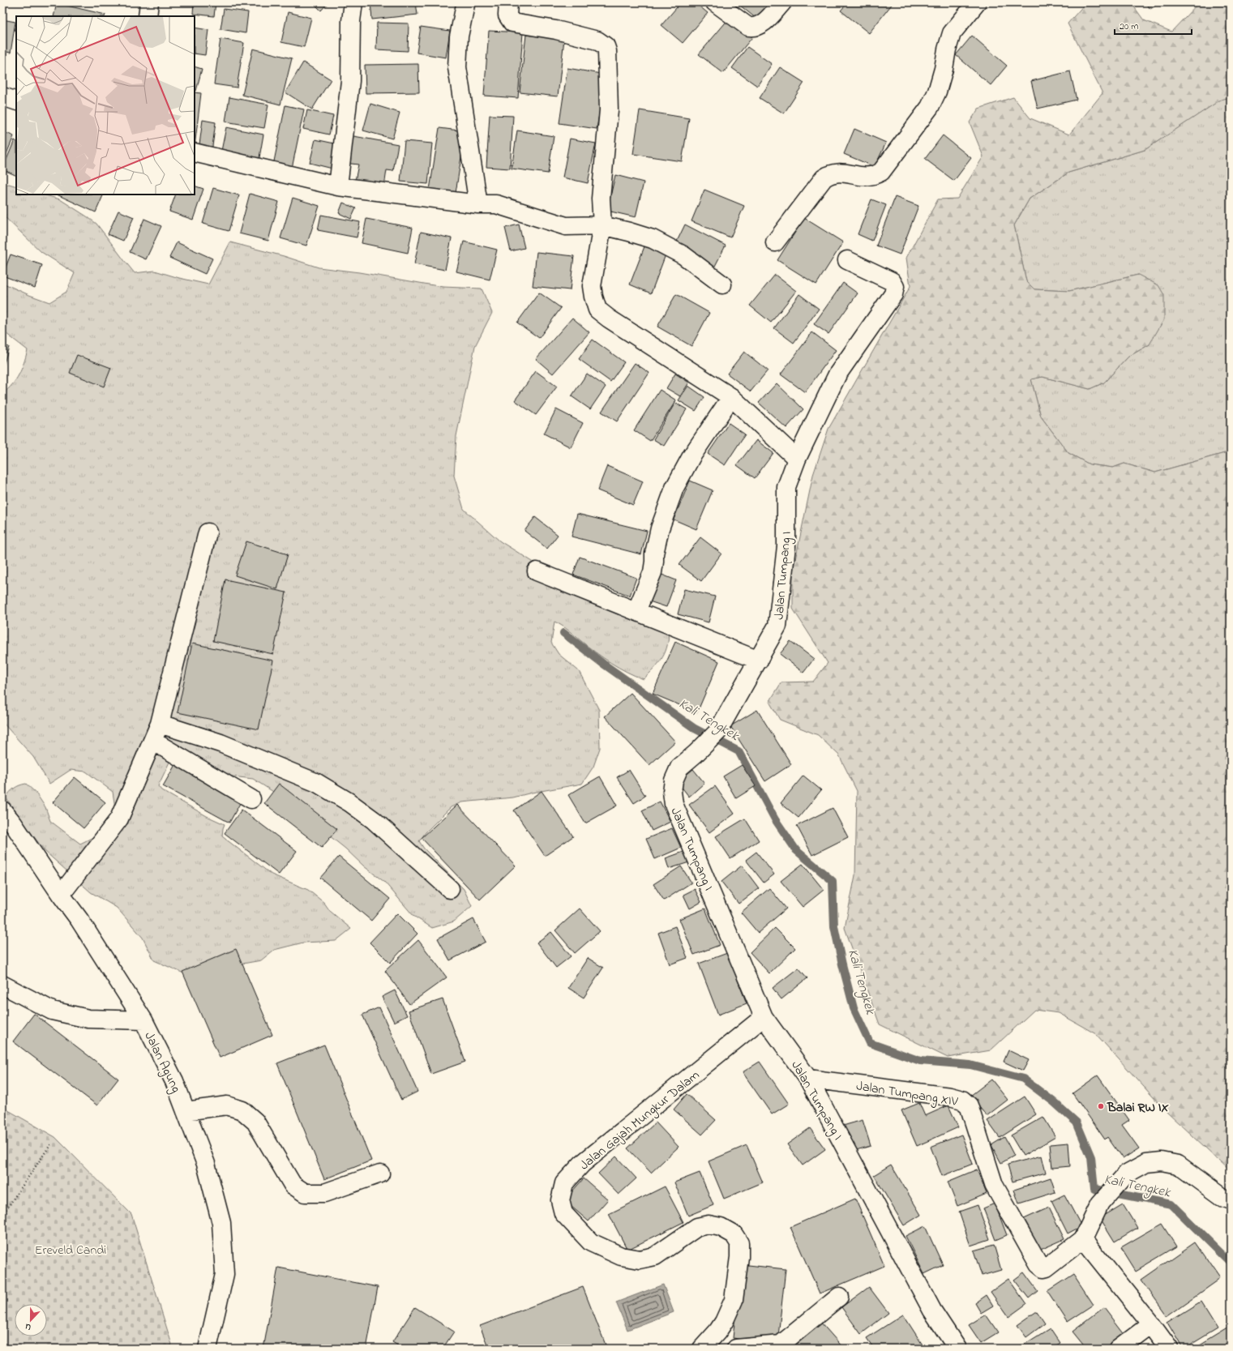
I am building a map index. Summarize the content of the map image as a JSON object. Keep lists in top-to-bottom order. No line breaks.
{"streets":{"street":["Jalan Tumpang I","Jalan Agung","Jalan Tumpang XIV","Jalan Gajah Mungkur Dalam"]},"crossings":[["Jalan Tumpang I","Jalan Tumpang XIV"],["Jalan Tumpang I","Jalan Gajah Mungkur Dalam"]],"water":["Kali Tengkek"],"parks":["Ereveld Candi"],"places":["Balai RW IX"],"scale_bar":"20 m","north":"bottom"}
